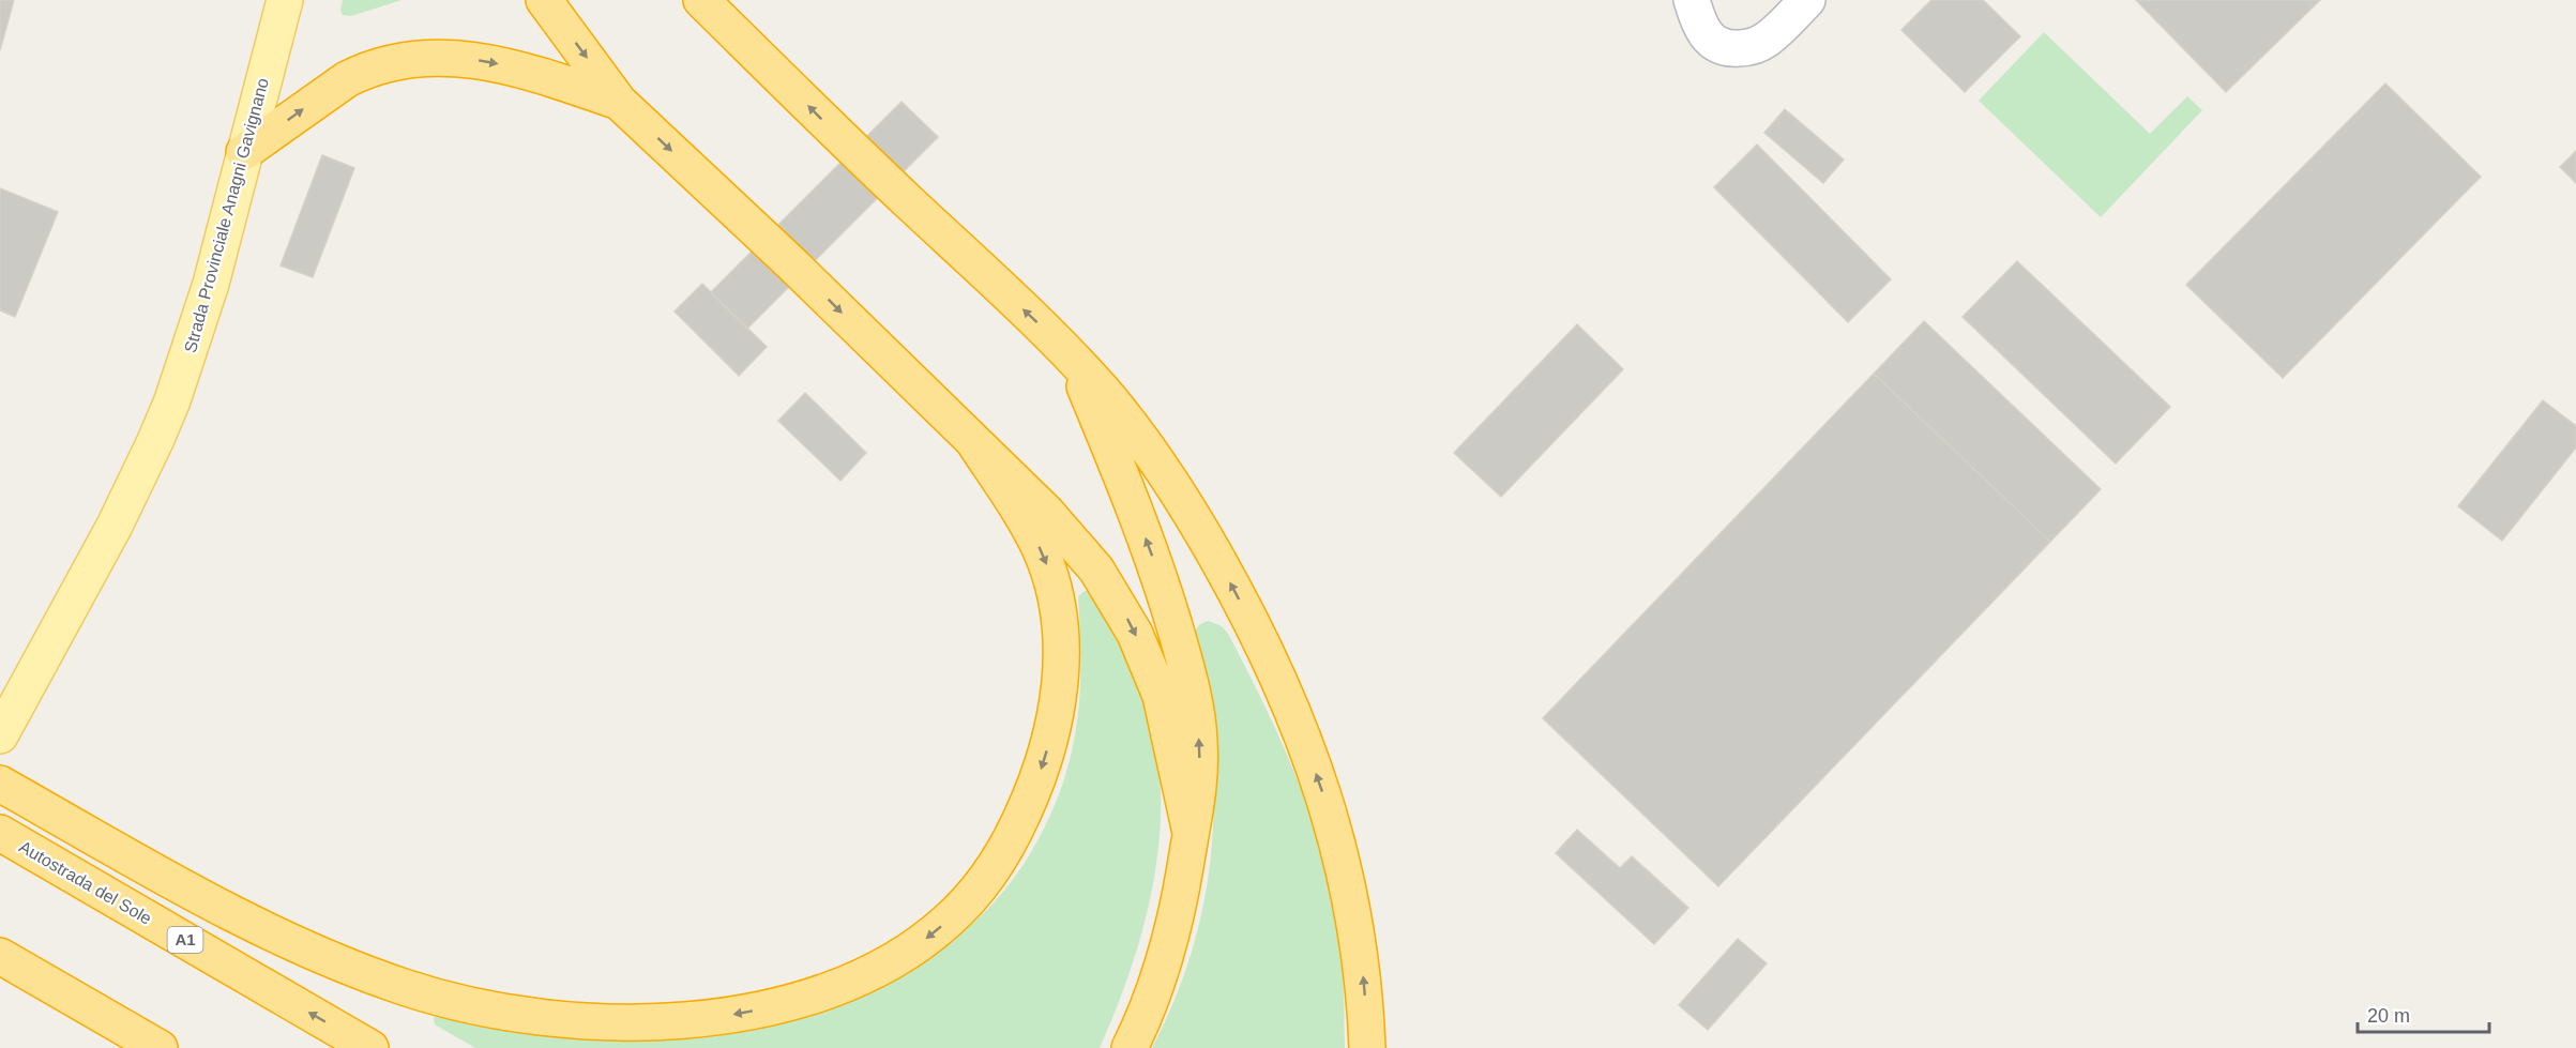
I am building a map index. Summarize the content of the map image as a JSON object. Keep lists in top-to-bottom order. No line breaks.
{"streets":{"highway":["Autostrada del Sole","A1"],"main road":["Strada Provinciale Anagni Gavignano"]},"scale_bar":"20 m"}
